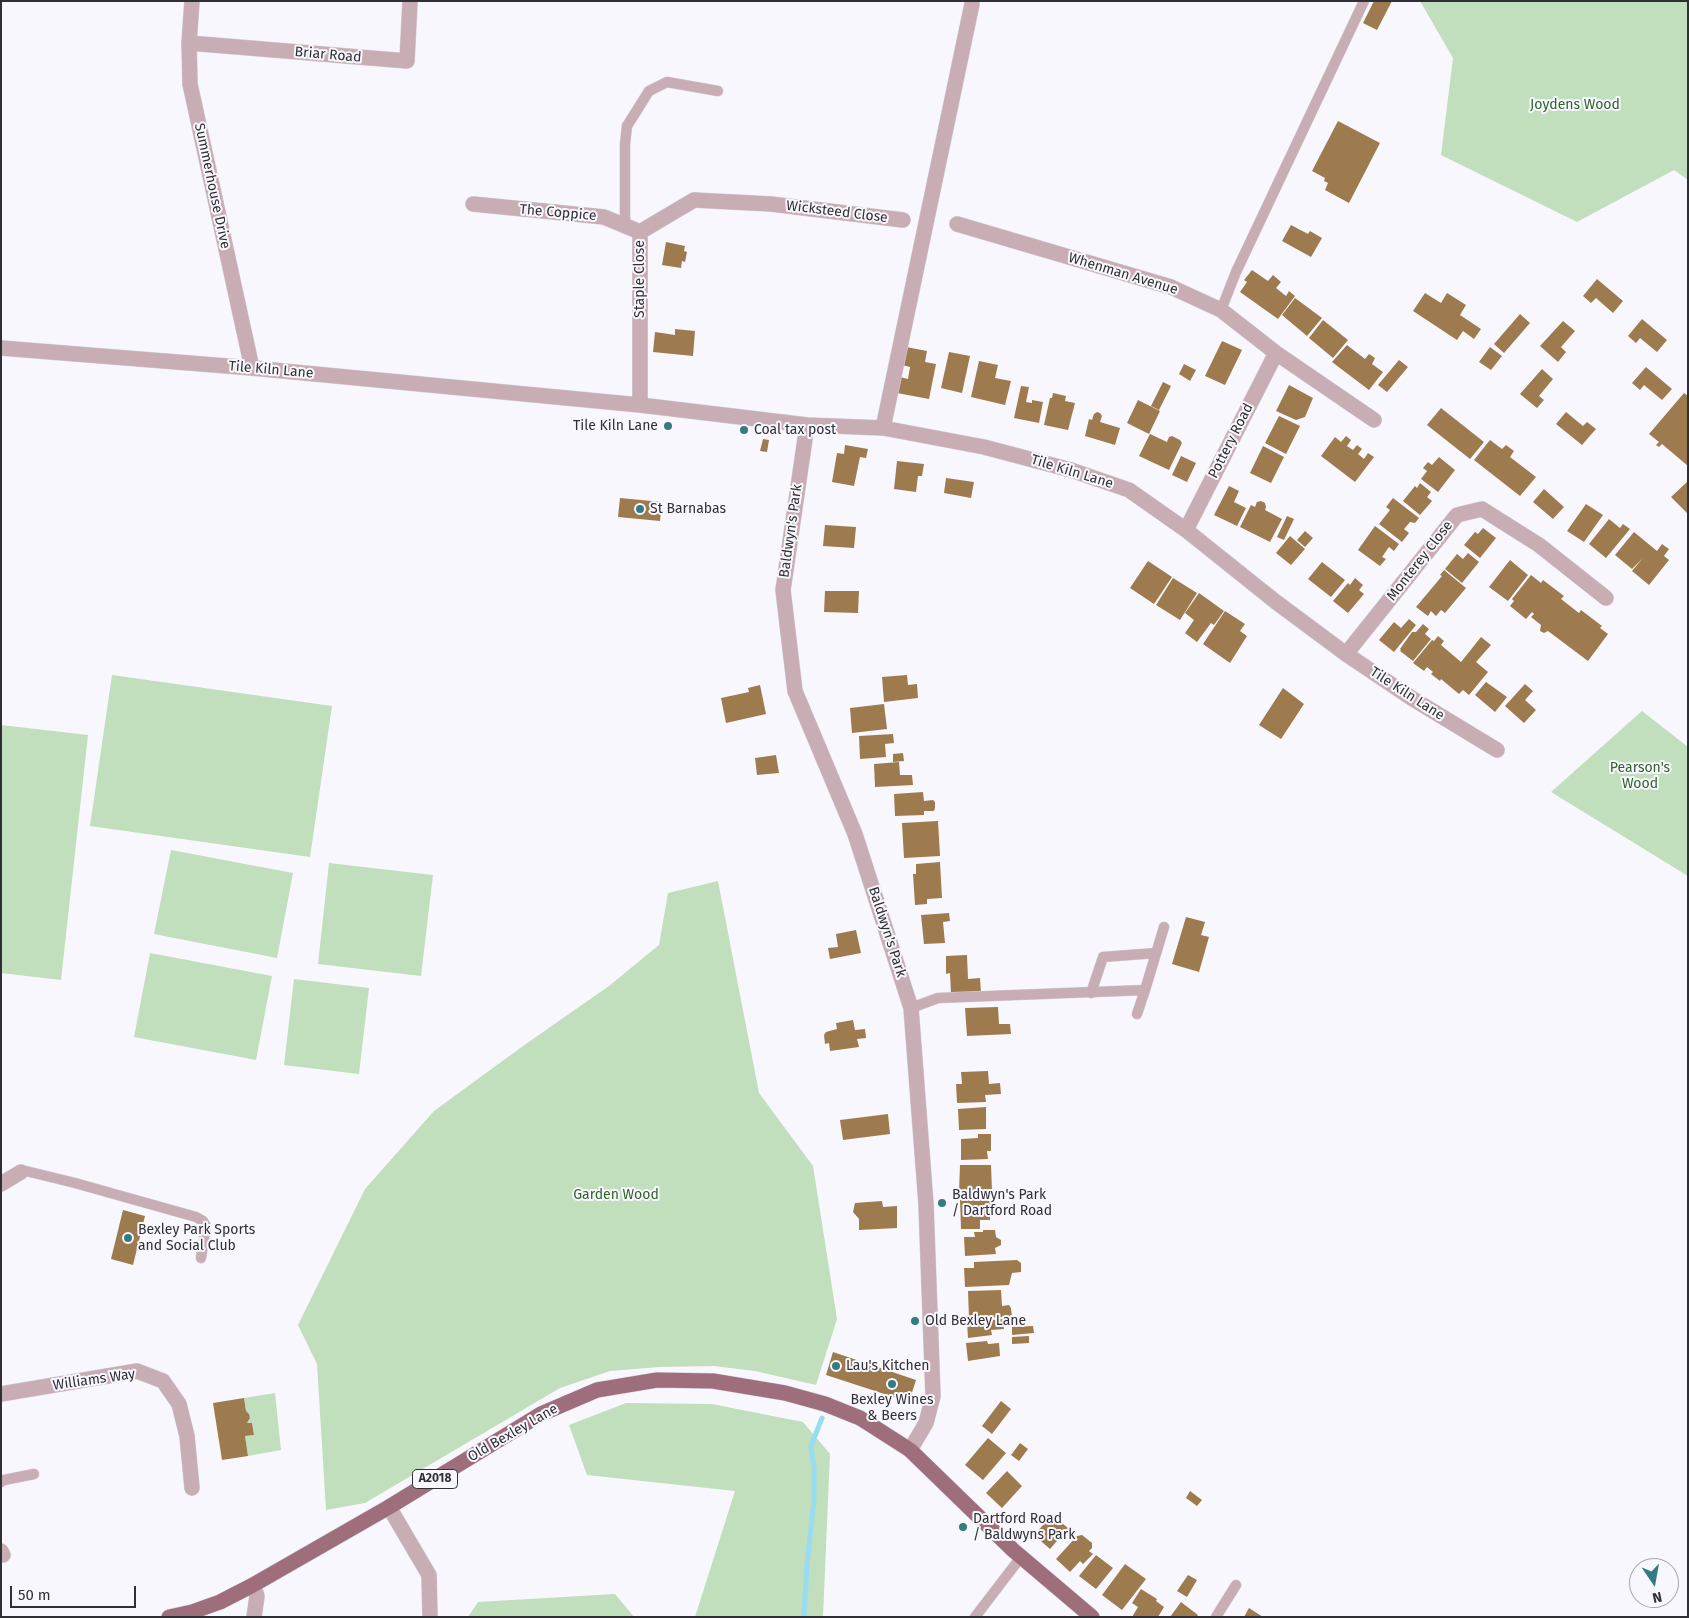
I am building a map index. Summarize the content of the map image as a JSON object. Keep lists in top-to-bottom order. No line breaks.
{"streets":{"main road":["Old Bexley Lane","A2018"],"street":["Briar Road","Summerhouse Drive","Wicksteed Close","The Coppice","Whenman Avenue","Staple Close","Tile Kiln Lane","Pottery Road","Baldwyn's Park","Monterey Close","Williams Way"]},"crossings":[["Briar Road","Summerhouse Drive"],["Summerhouse Drive","Tile Kiln Lane"],["Wicksteed Close","Staple Close"],["The Coppice","Staple Close"],["Whenman Avenue","Pottery Road"],["Staple Close","Tile Kiln Lane"],["Tile Kiln Lane","Pottery Road"],["Tile Kiln Lane","Baldwyn's Park"],["Tile Kiln Lane","Monterey Close"],["Baldwyn's Park","Old Bexley Lane"],["Baldwyn's Park","A2018"],["Old Bexley Lane","A2018"]],"parks":["Joydens Wood","Pearson's Wood","Garden Wood"],"places":["Tile Kiln Lane","Coal tax post","St Barnabas","Baldwyn's Park / Dartford Road","Bexley Park Sports and Social Club","Old Bexley Lane","Lau's Kitchen","Bexley Wines & Beers","Dartford Road / Baldwyns Park"],"scale_bar":"50 m","north":"bottom"}
